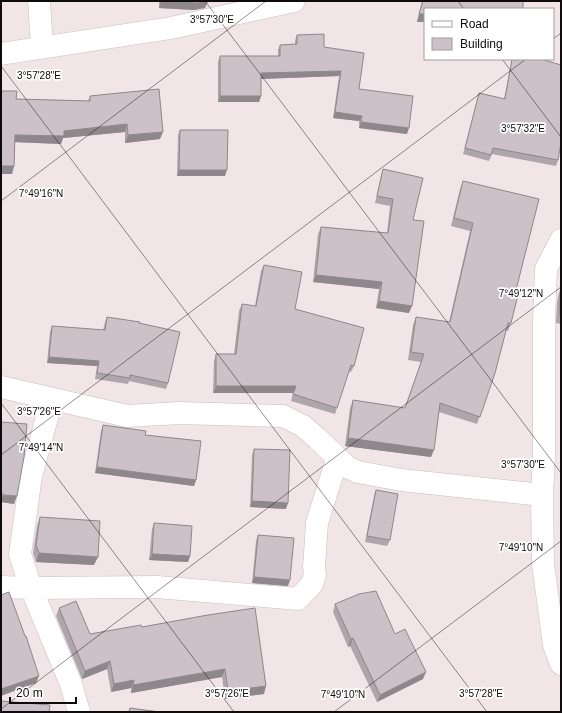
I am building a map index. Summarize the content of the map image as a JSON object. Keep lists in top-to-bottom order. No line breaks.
{"legend":["Road","Building"],"scale_bar":"20 m","coordinates":["3°57'30\"E","3°57'28\"E","3°57'32\"E","7°49'16\"N","7°49'12\"N","3°57'26\"E","7°49'14\"N","7°49'10\"N"]}
